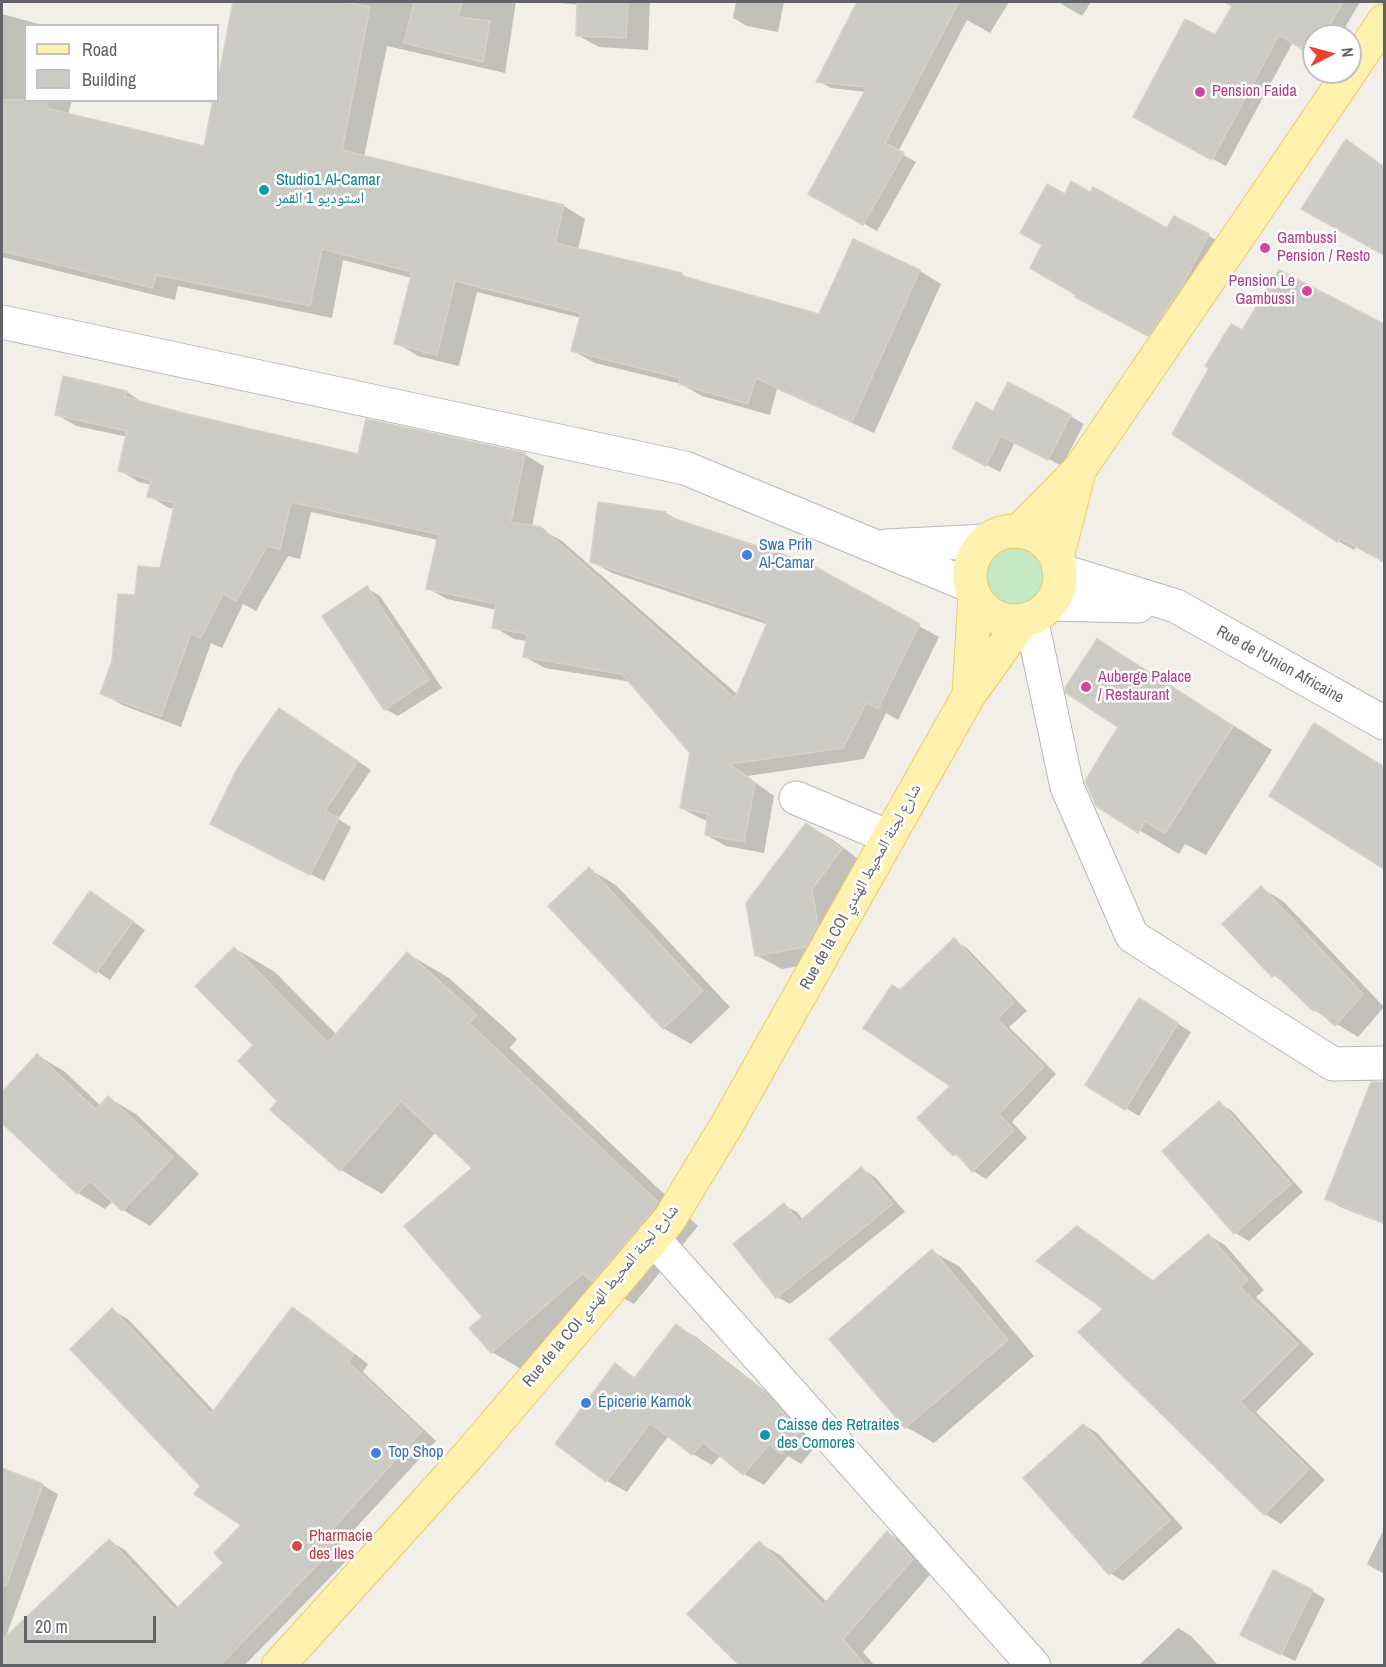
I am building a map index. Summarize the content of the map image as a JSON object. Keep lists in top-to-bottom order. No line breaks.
{"streets":{"main road":["Rue de la COI شارع لجنة المحيط الهندي"],"street":["Rue de l'Union Africaine"]},"crossings":[["Rue de l'Union Africaine","Rue de la COI شارع لجنة المحيط الهندي"]],"places":["Pension Faida","Studio1 Al-Camar استوديو 1 القمر","Gambussi Pension / Resto","Pension Le Gambussi","Swa Prih Al-Camar","Auberge Palace / Restaurant","Épicerie Kamok","Caisse des Retraites des Comores","Top Shop","Pharmacie des Iles"],"legend":["Road","Building"],"scale_bar":"20 m","north":"right"}
